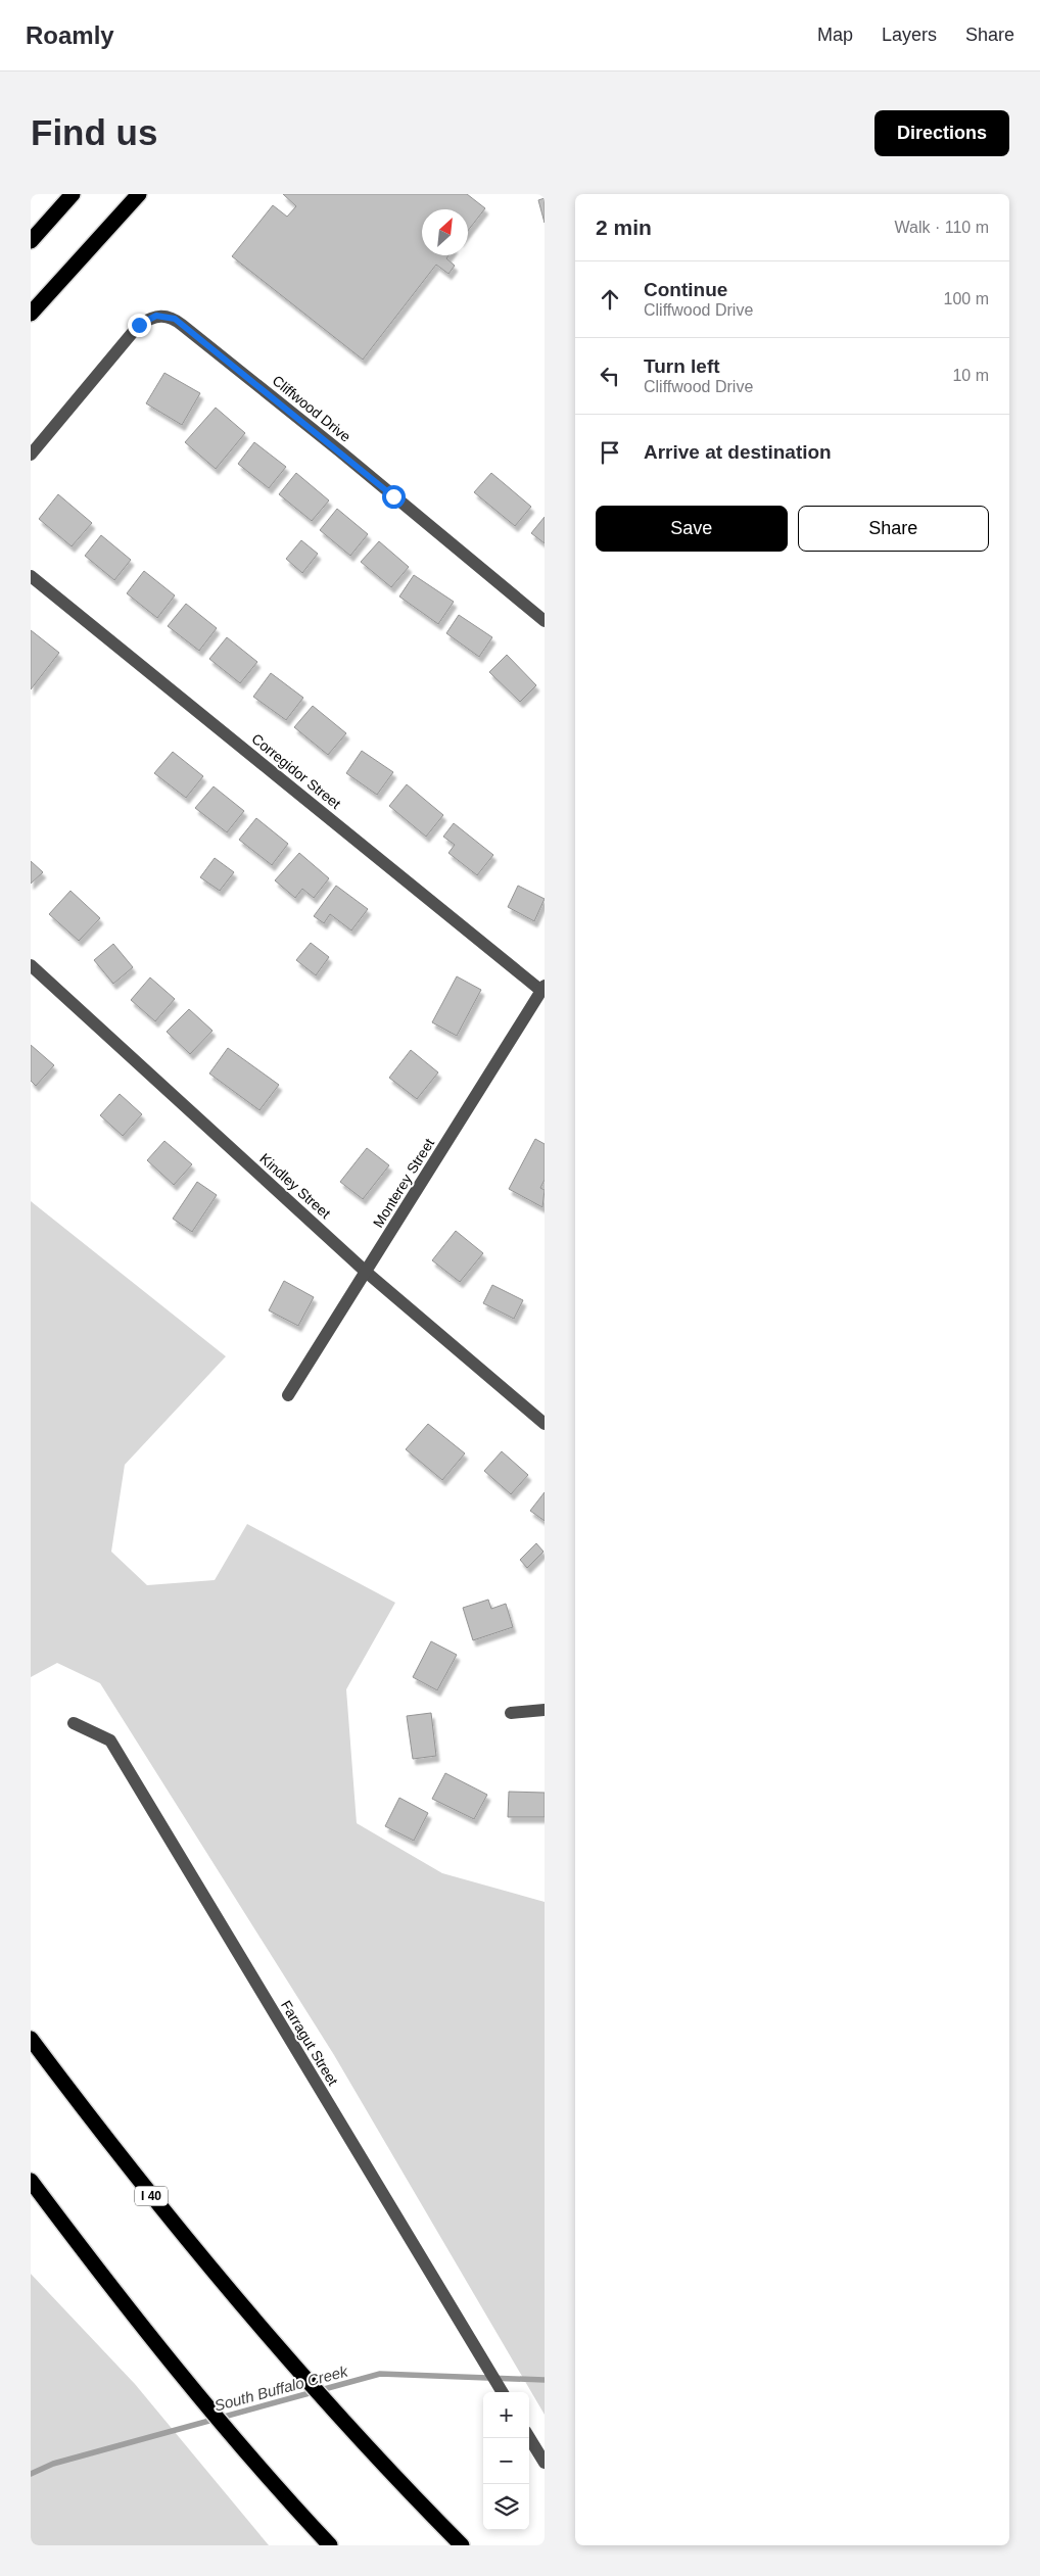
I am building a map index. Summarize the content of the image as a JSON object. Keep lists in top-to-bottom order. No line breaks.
{"streets":{"highway":["I 40"],"street":["Cliffwood Drive","Corregidor Street","Monterey Street","Kindley Street","Farragut Street"]},"crossings":[["Corregidor Street","Monterey Street"],["Monterey Street","Kindley Street"]],"water":["South Buffalo Creek"],"north":"top right","page":{"header":"Roamly","nav":["Map","Layers","Share"],"buttons":["Directions",["Save","Share"]],"title":"Find us","heading":["2 min","Walk · 110 m"],"list":[["Continue","Cliffwood Drive","100 m"],["Turn left","Cliffwood Drive","10 m"],"Arrive at destination"],"map_buttons":["+","−"]}}
